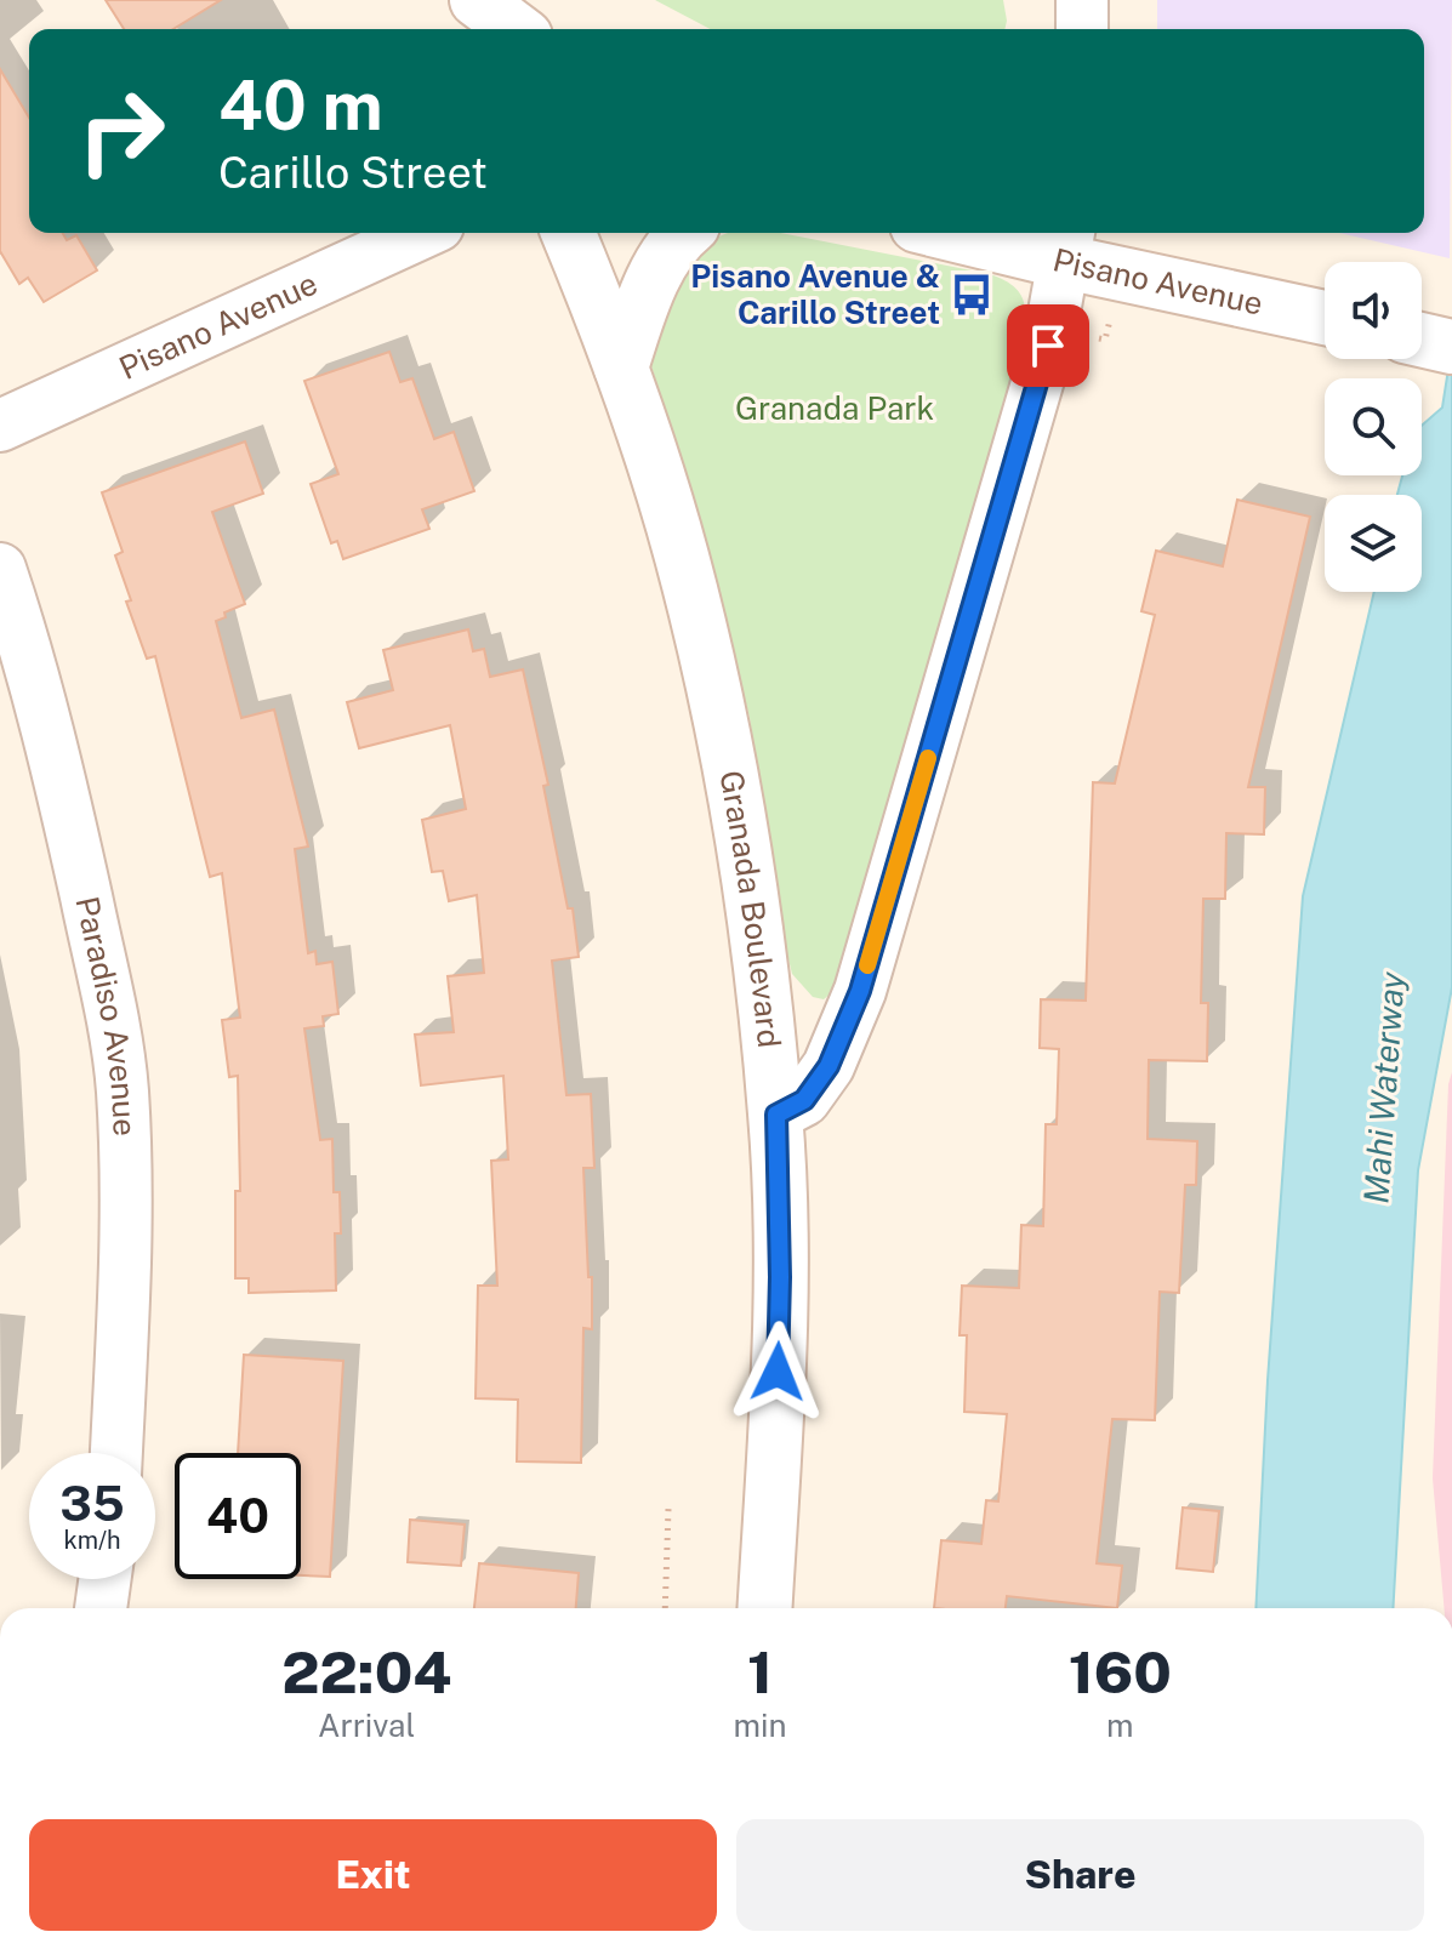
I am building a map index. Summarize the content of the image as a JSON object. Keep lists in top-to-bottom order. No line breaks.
{"streets":{"street":["Pisano Avenue","Granada Boulevard","Paradiso Avenue"]},"water":["Mahi Waterway"],"parks":["Granada Park"],"places":{"bus stop":["Pisano Avenue & Carillo Street"]},"page":{"turn":["40 m","Carillo Street"],"speed":"35 km/h","limit":"40","eta":["22:04","Arrival","1","min","160","m"],"buttons":["Exit","Share"]}}
